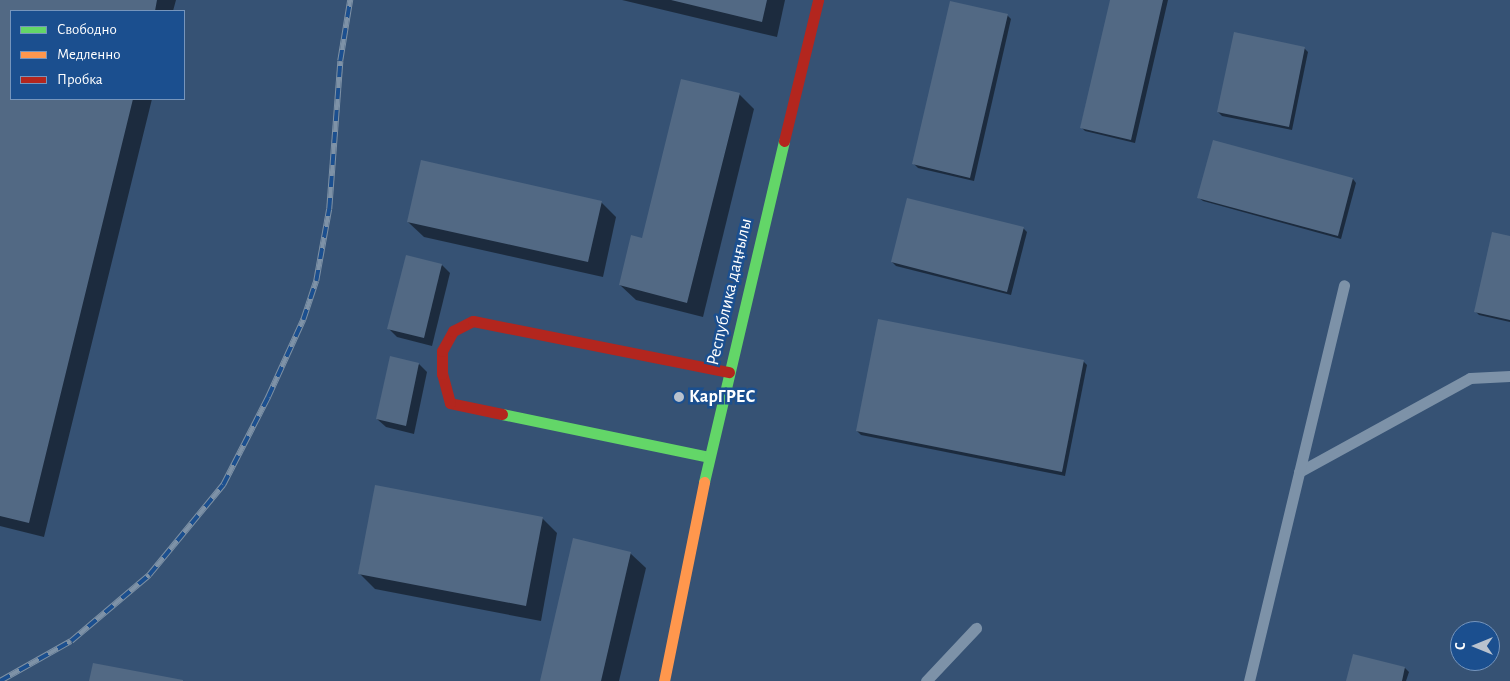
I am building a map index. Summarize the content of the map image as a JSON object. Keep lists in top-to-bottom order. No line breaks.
{"streets":{"main road":["Республика даңғылы"]},"places":["КарГРЕС"],"legend":["Свободно","Медленно","Пробка"],"north":"left"}
